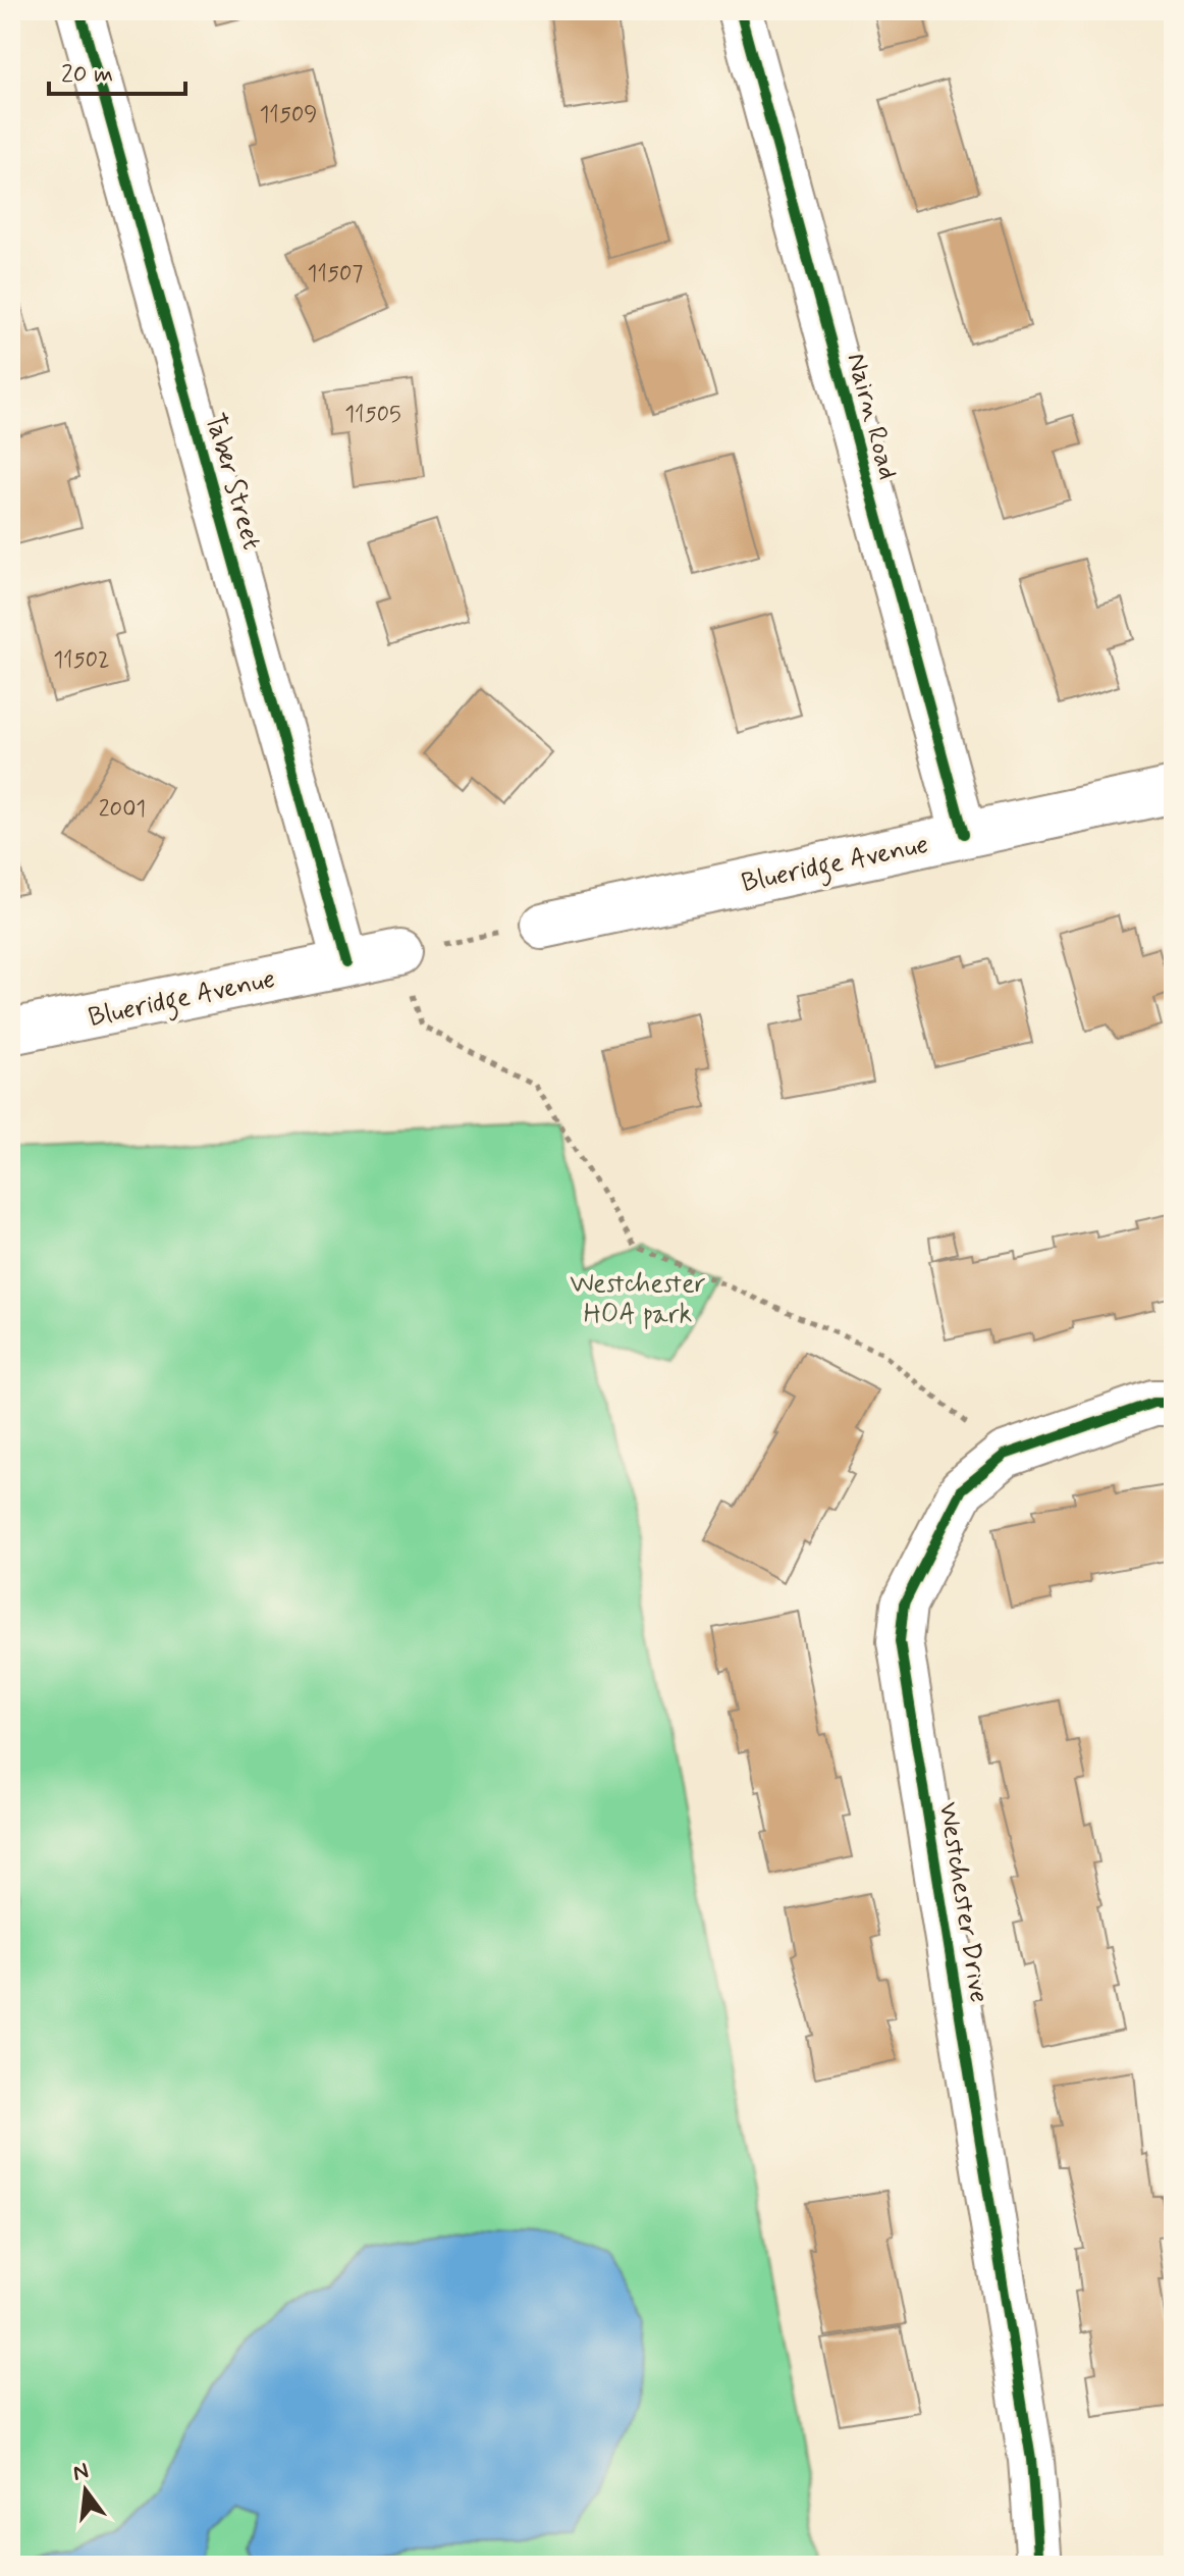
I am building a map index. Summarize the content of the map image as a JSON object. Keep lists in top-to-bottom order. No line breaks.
{"streets":{"street":["Nairn Road","Taber Street","Blueridge Avenue","Westchester Drive"]},"crossings":[["Nairn Road","Blueridge Avenue"],["Taber Street","Blueridge Avenue"]],"parks":["Westchester HOA park"],"house_numbers":["11509","11507","11505","11502","2001"],"scale_bar":"20 m","north":"top"}
